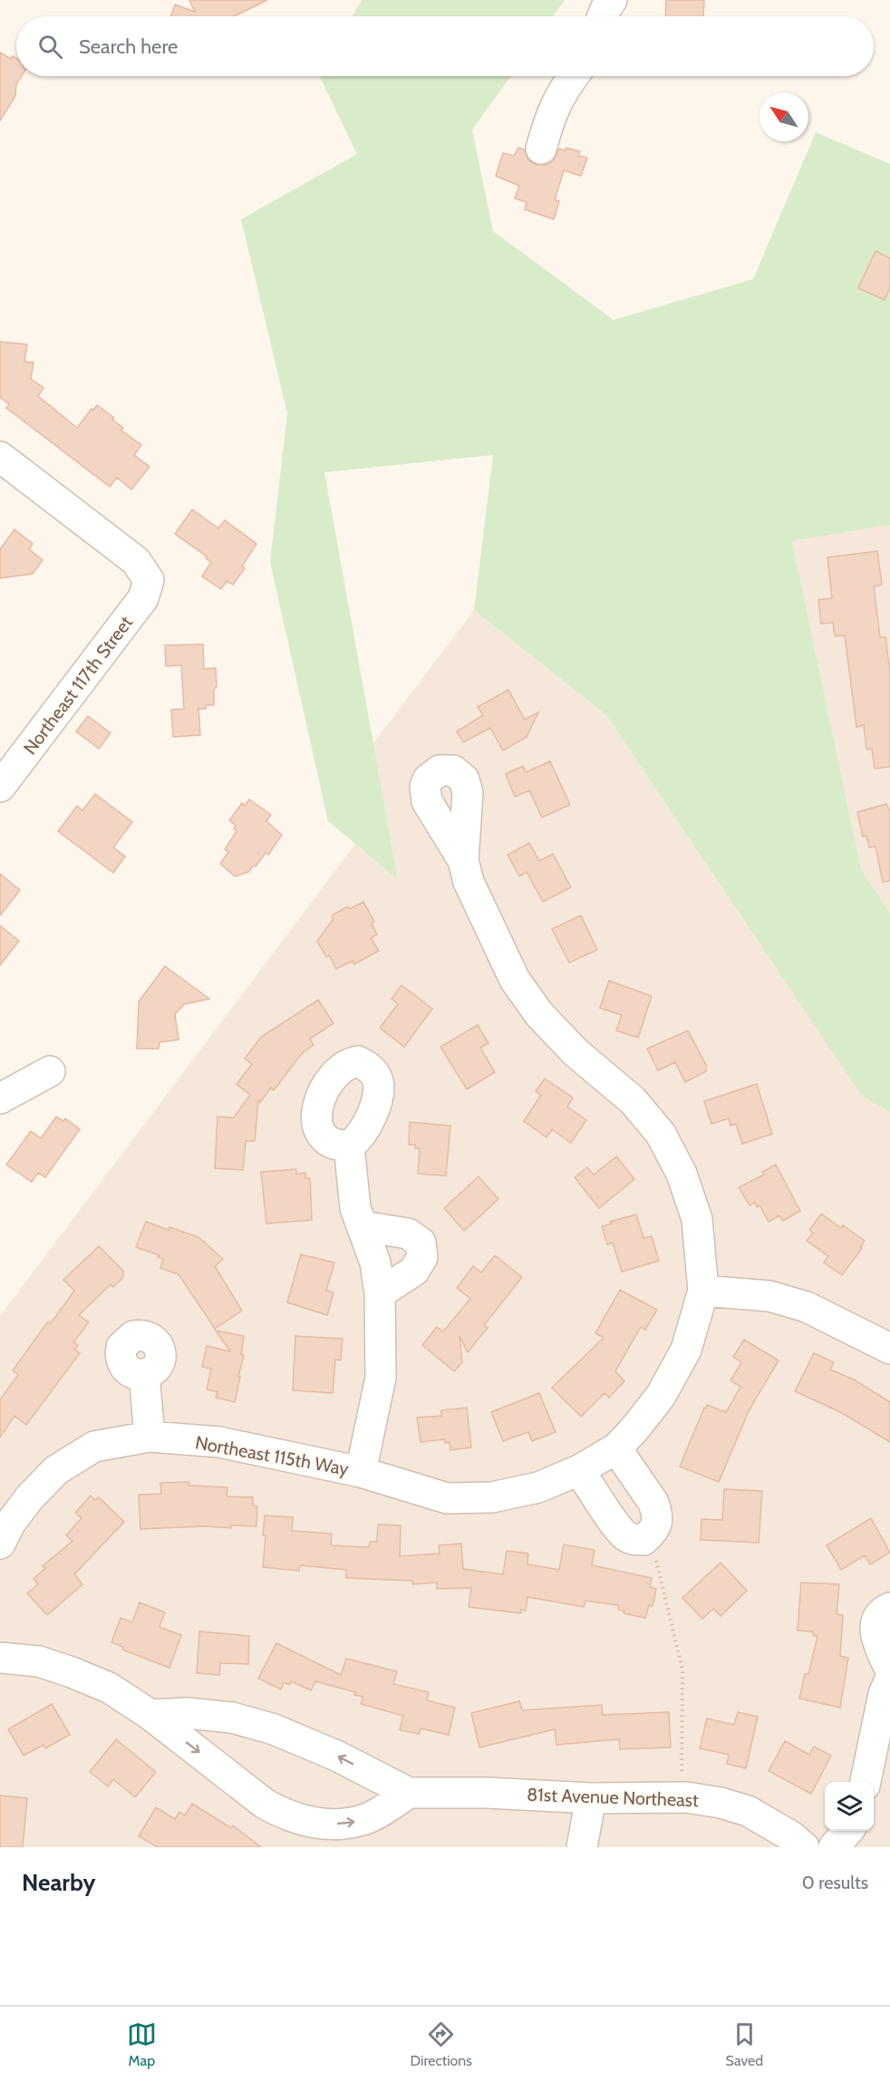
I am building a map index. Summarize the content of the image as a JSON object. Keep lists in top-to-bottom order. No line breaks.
{"streets":{"street":["Northeast 117th Street","Northeast 115th Way","81st Avenue Northeast"]},"one_way":["81st Avenue Northeast"],"north":"top left","page":{"search":"Search here","heading":["Nearby","0 results"],"nav":["Map","Directions","Saved"]}}
